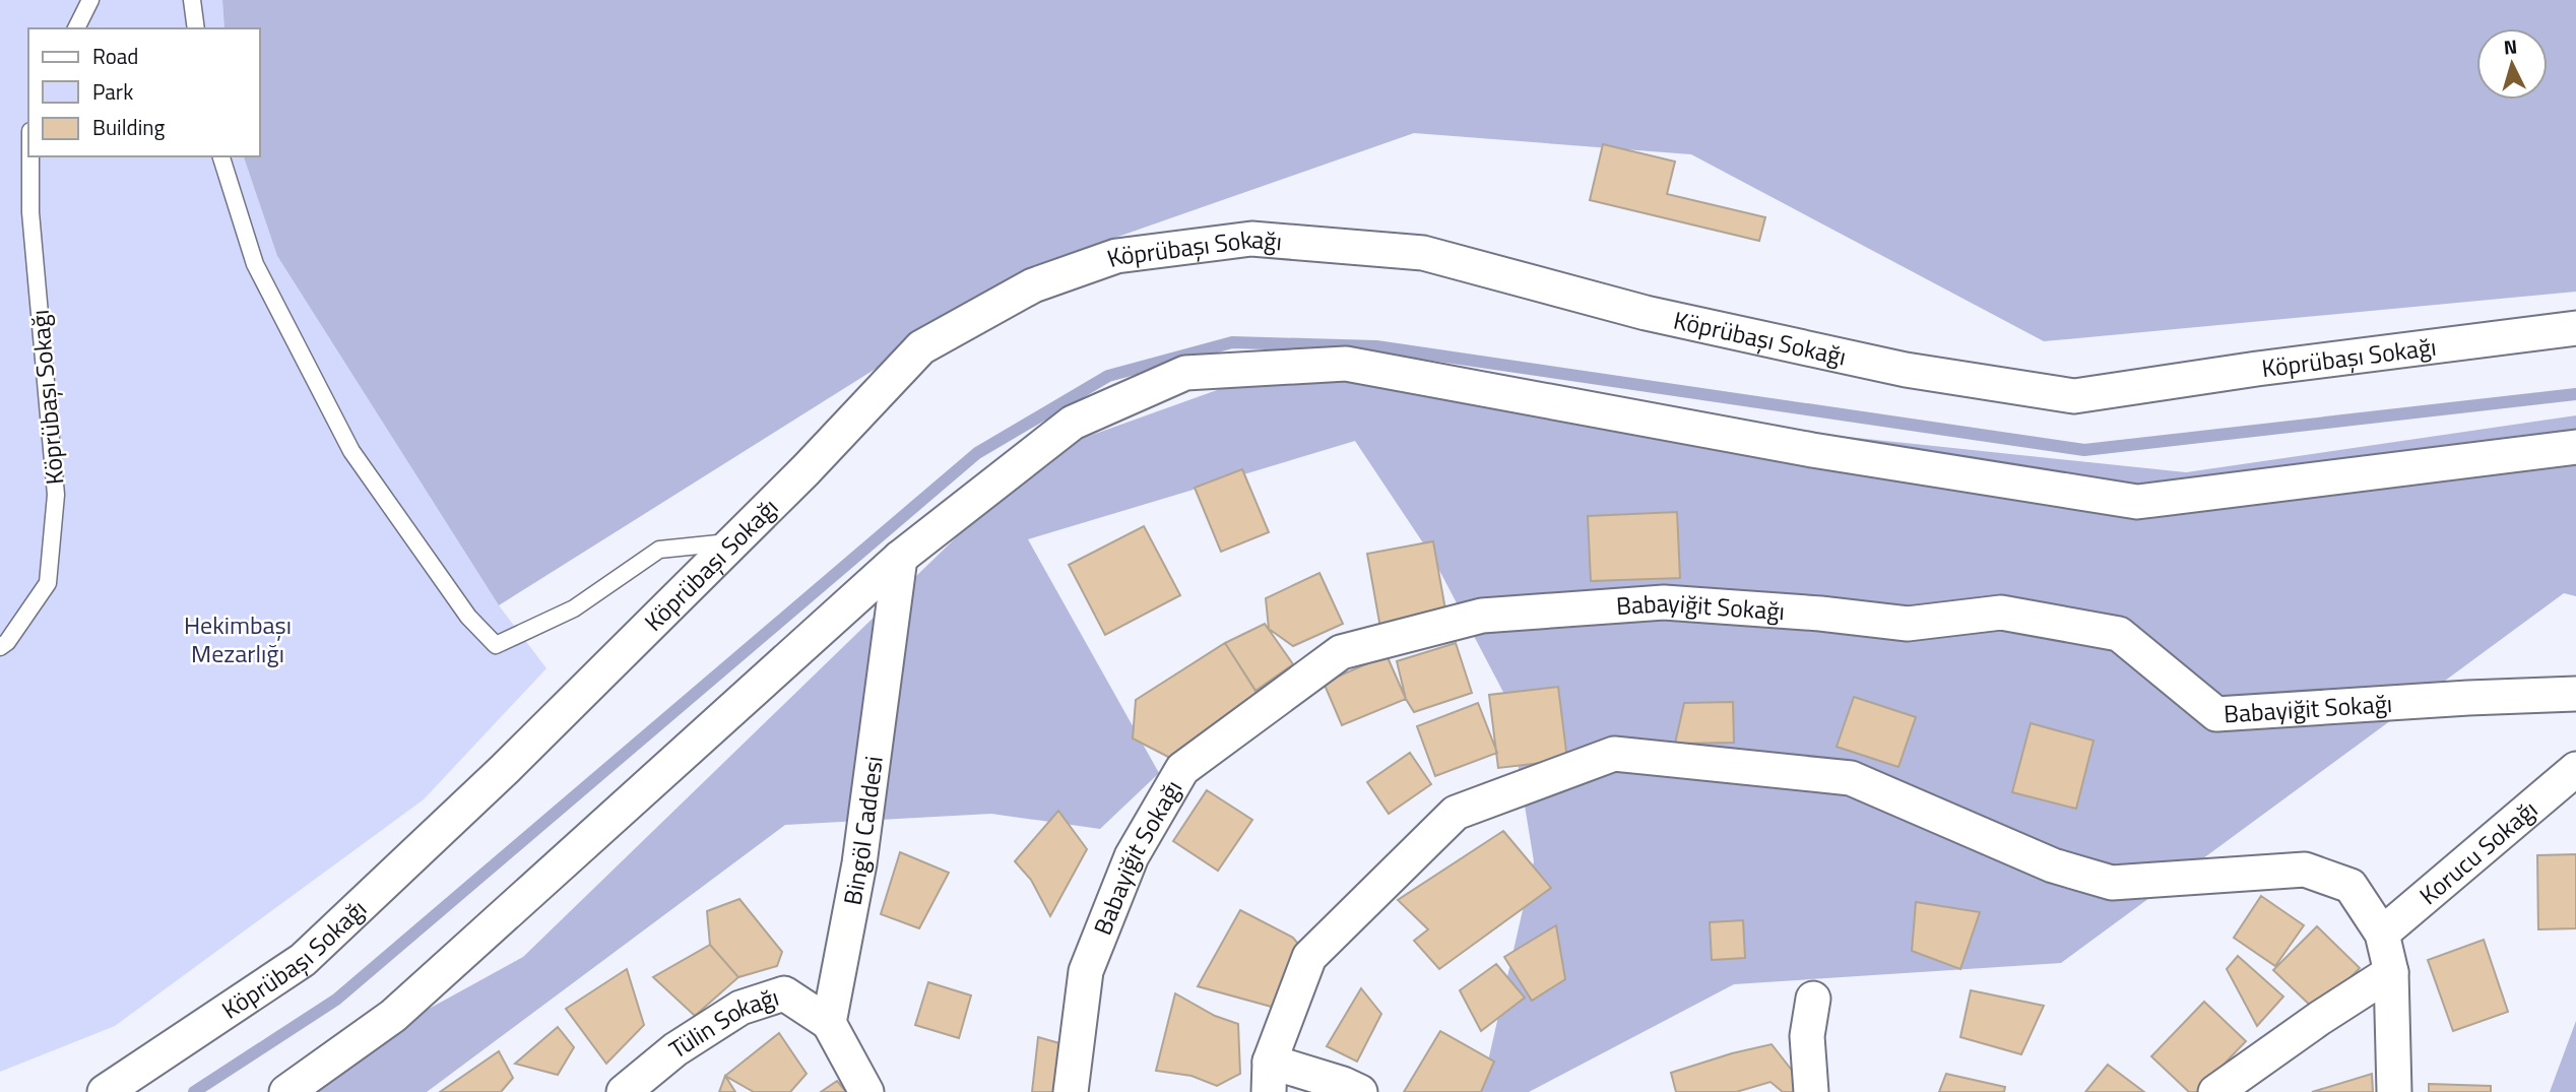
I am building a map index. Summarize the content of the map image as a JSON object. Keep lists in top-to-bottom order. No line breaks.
{"streets":{"street":["Köprübaşı Sokağı","Babayiğit Sokağı","Bingöl Caddesi","Korucu Sokağı","Tülin Sokağı"]},"crossings":[["Bingöl Caddesi","Tülin Sokağı"]],"parks":["Hekimbaşı Mezarlığı"],"legend":["Road","Park","Building"],"north":"top"}
